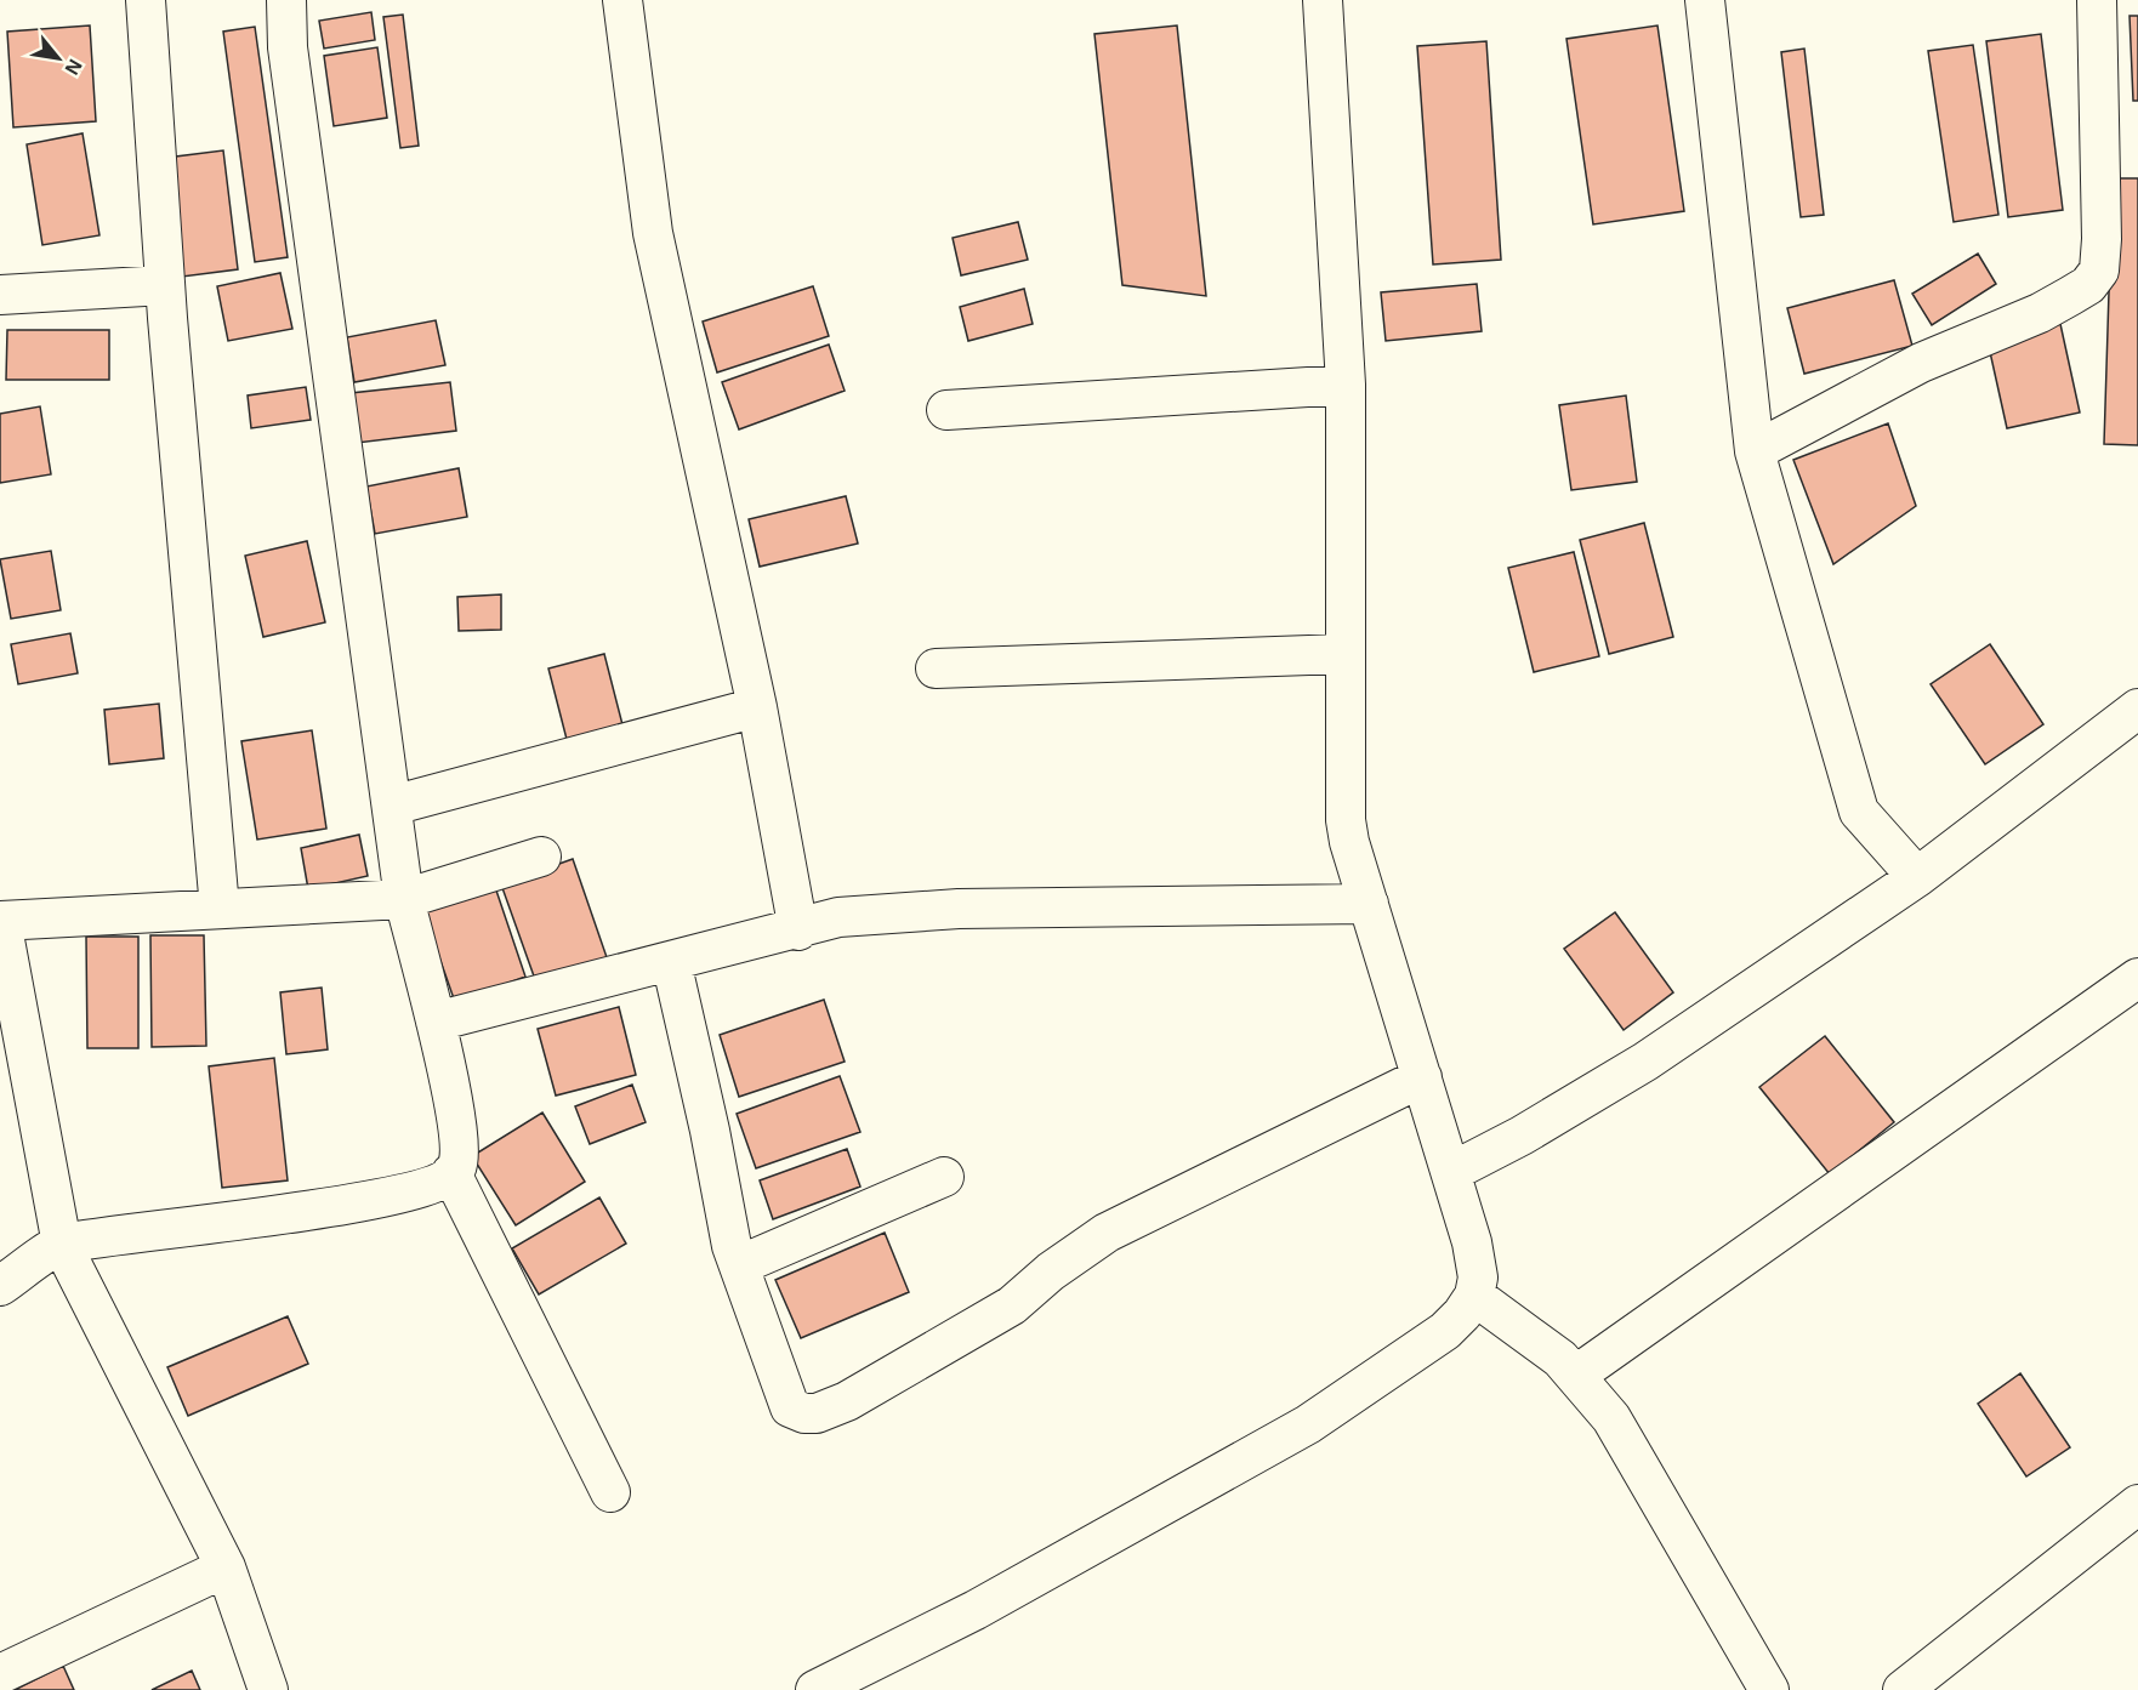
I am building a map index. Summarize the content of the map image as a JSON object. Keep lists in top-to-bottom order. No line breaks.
{"north":"bottom right"}
